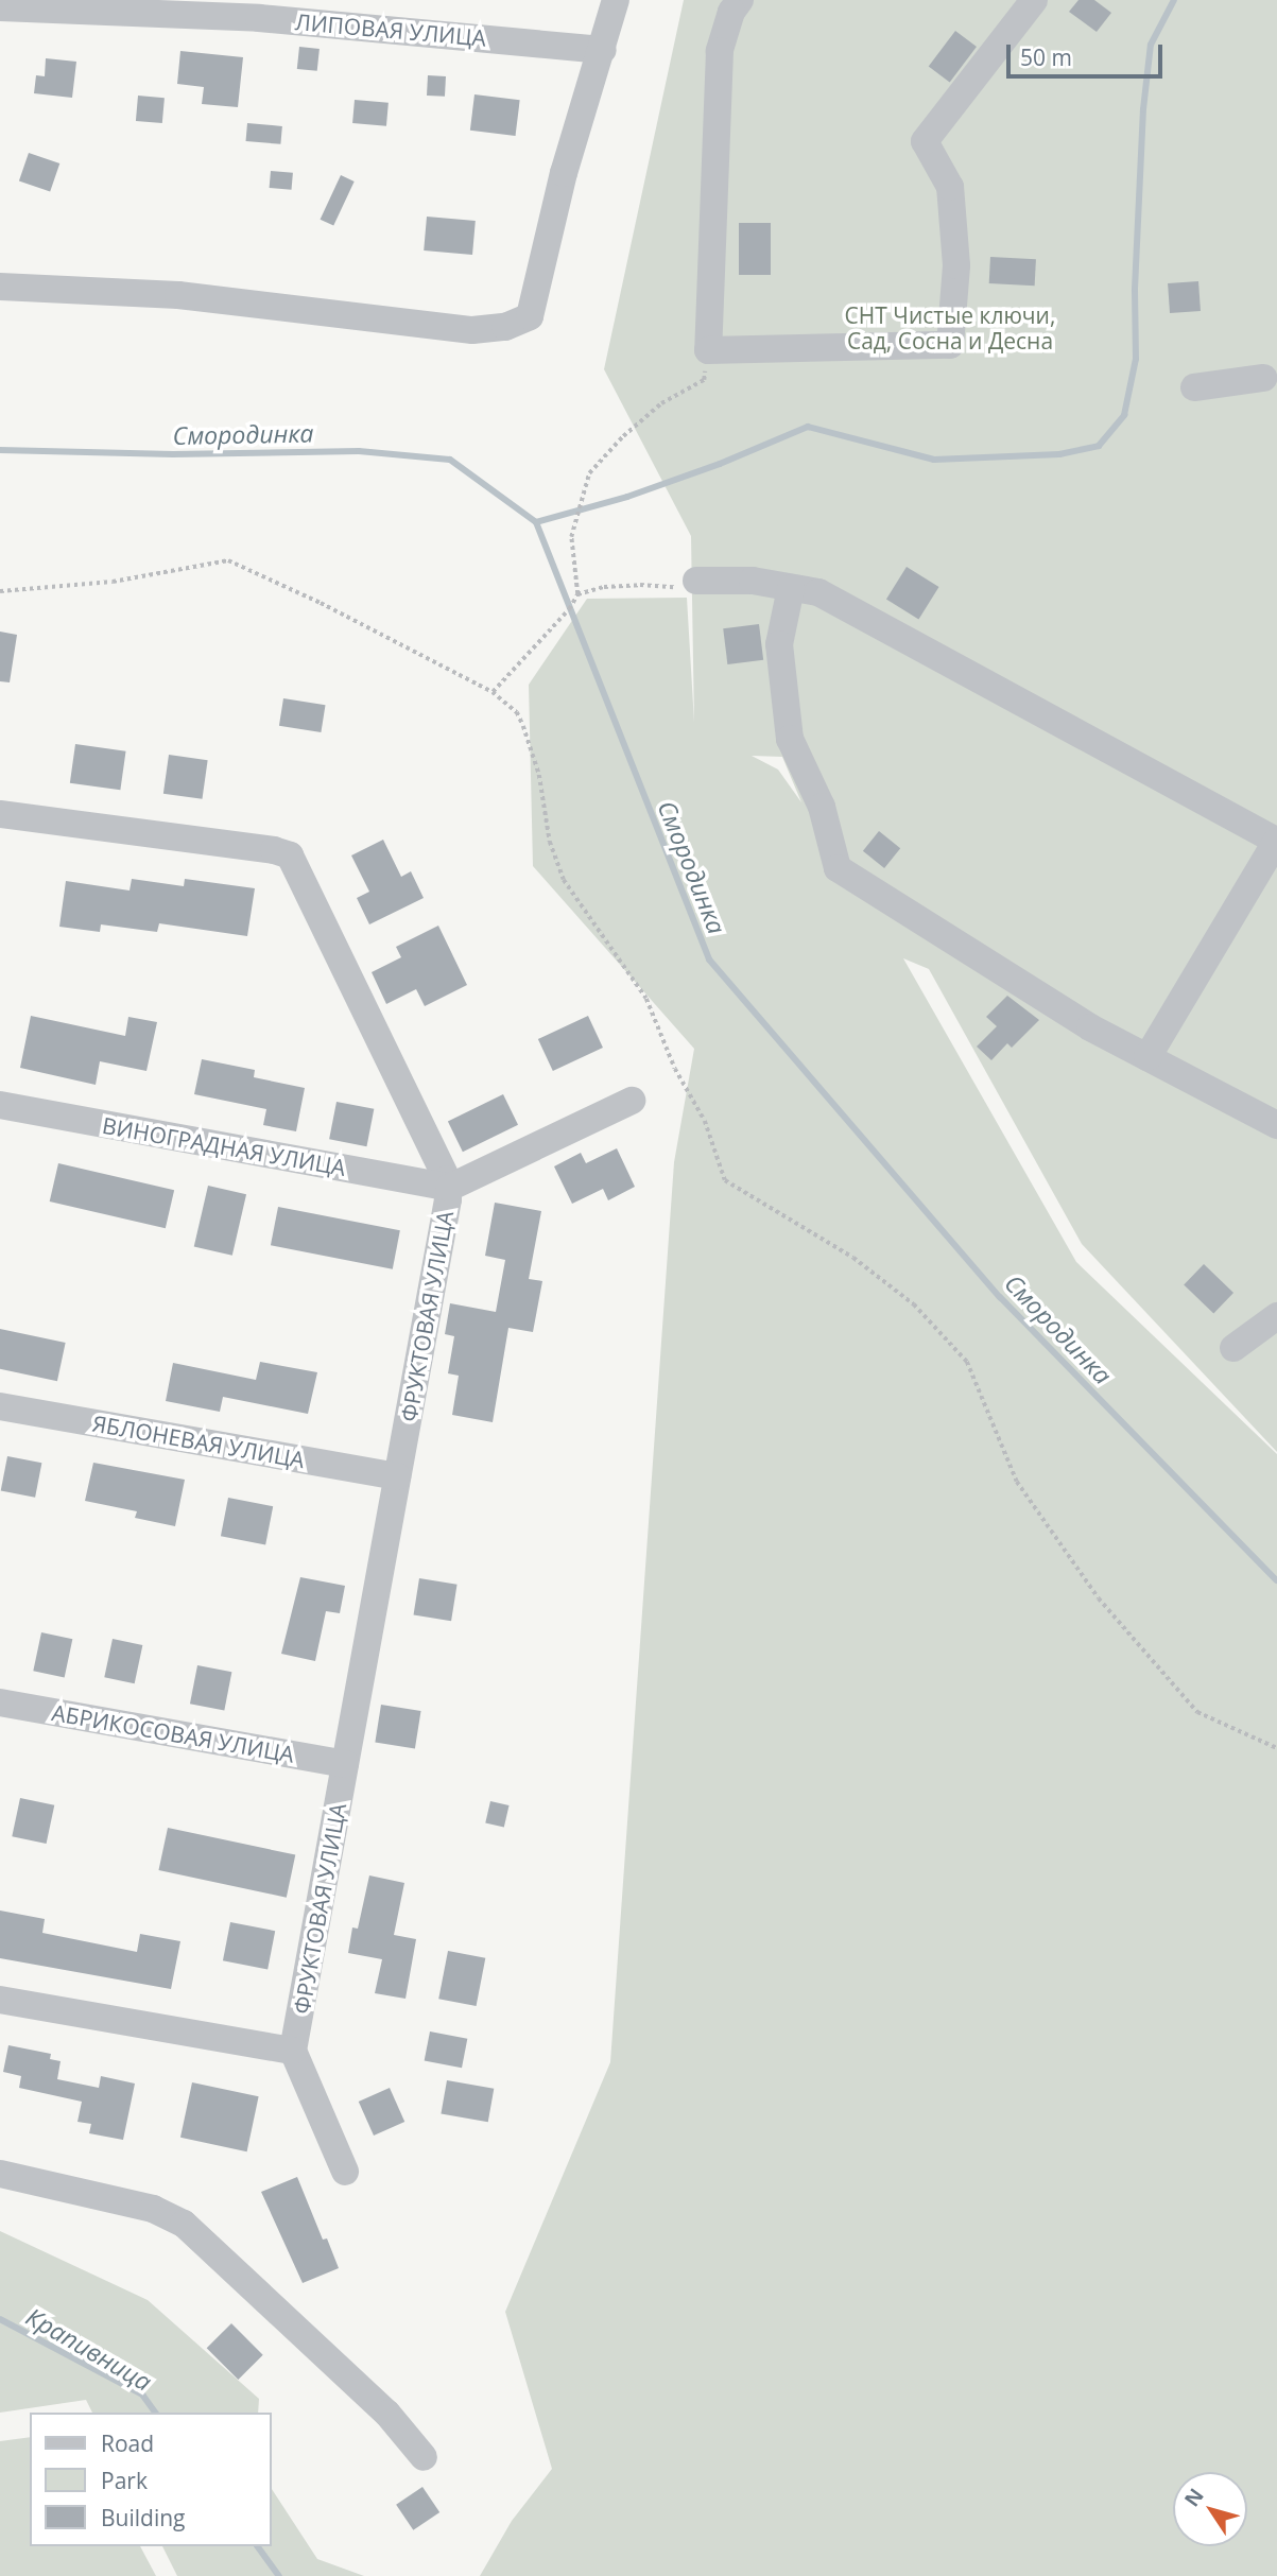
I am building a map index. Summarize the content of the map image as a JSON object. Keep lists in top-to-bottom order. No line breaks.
{"streets":{"street":["ЛИПОВАЯ УЛИЦА","ВИНОГРАДНАЯ УЛИЦА","ФРУКТОВАЯ УЛИЦА","ЯБЛОНЕВАЯ УЛИЦА","АБРИКОСОВАЯ УЛИЦА"]},"crossings":[["ВИНОГРАДНАЯ УЛИЦА","ФРУКТОВАЯ УЛИЦА"],["ФРУКТОВАЯ УЛИЦА","ЯБЛОНЕВАЯ УЛИЦА"],["ФРУКТОВАЯ УЛИЦА","АБРИКОСОВАЯ УЛИЦА"]],"water":["Смородинка","Крапивница"],"parks":["СНТ Чистые ключи, Сад, Сосна и Десна"],"legend":["Road","Park","Building"],"scale_bar":"50 m","north":"top left"}
